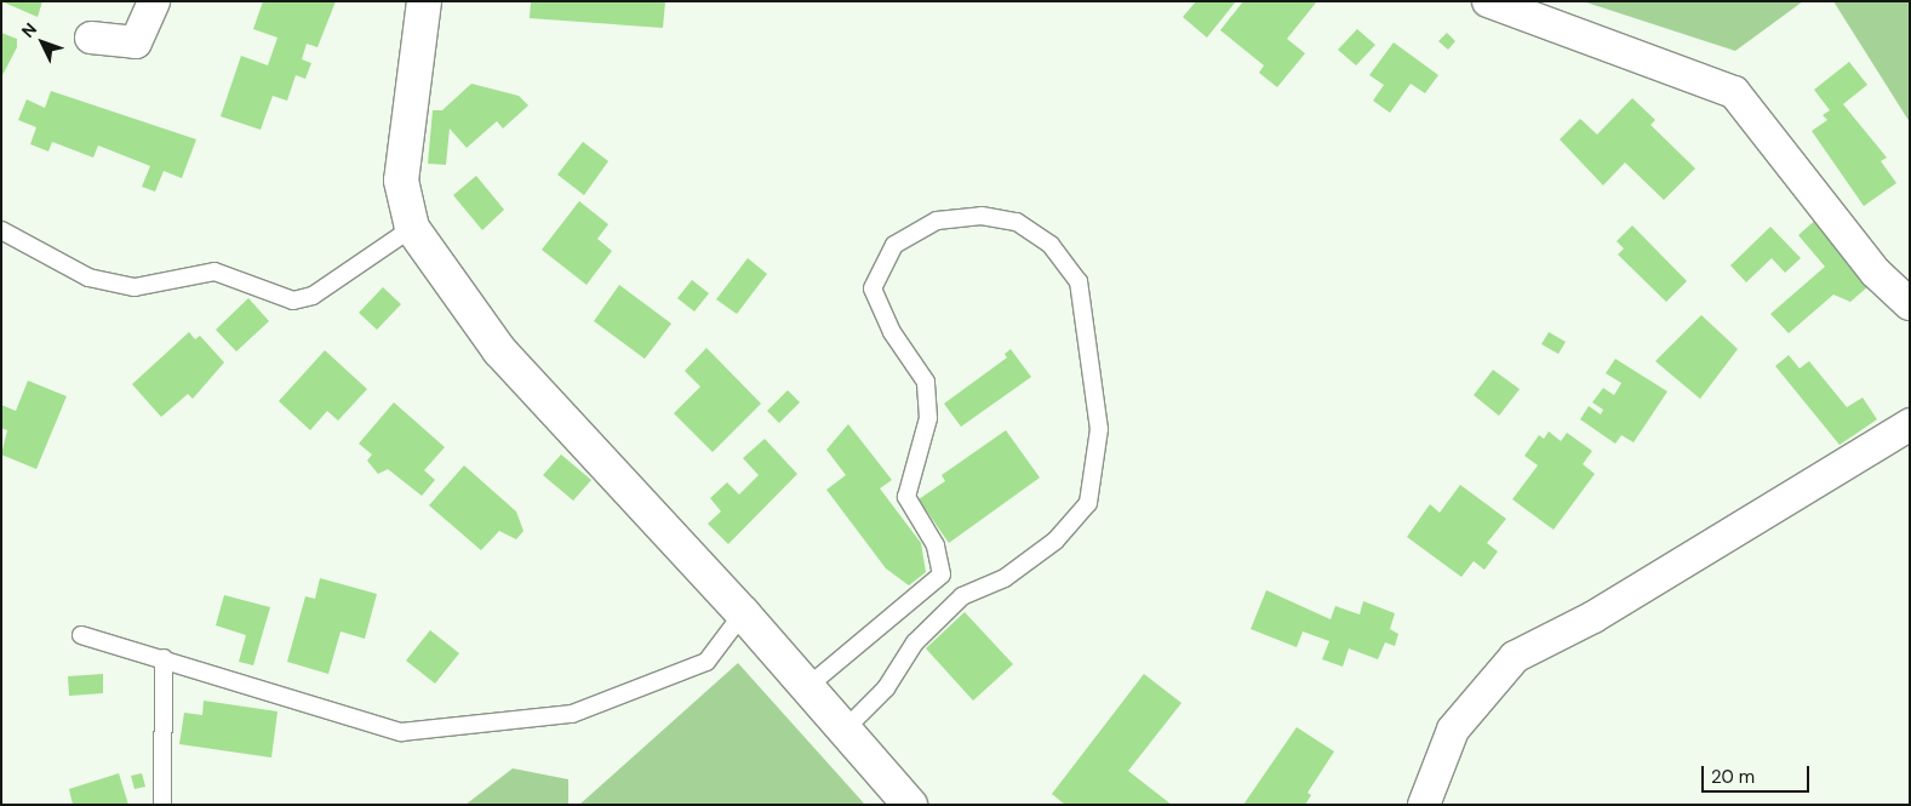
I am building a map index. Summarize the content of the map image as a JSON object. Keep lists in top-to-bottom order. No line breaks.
{"scale_bar":"20 m","north":"top left"}
